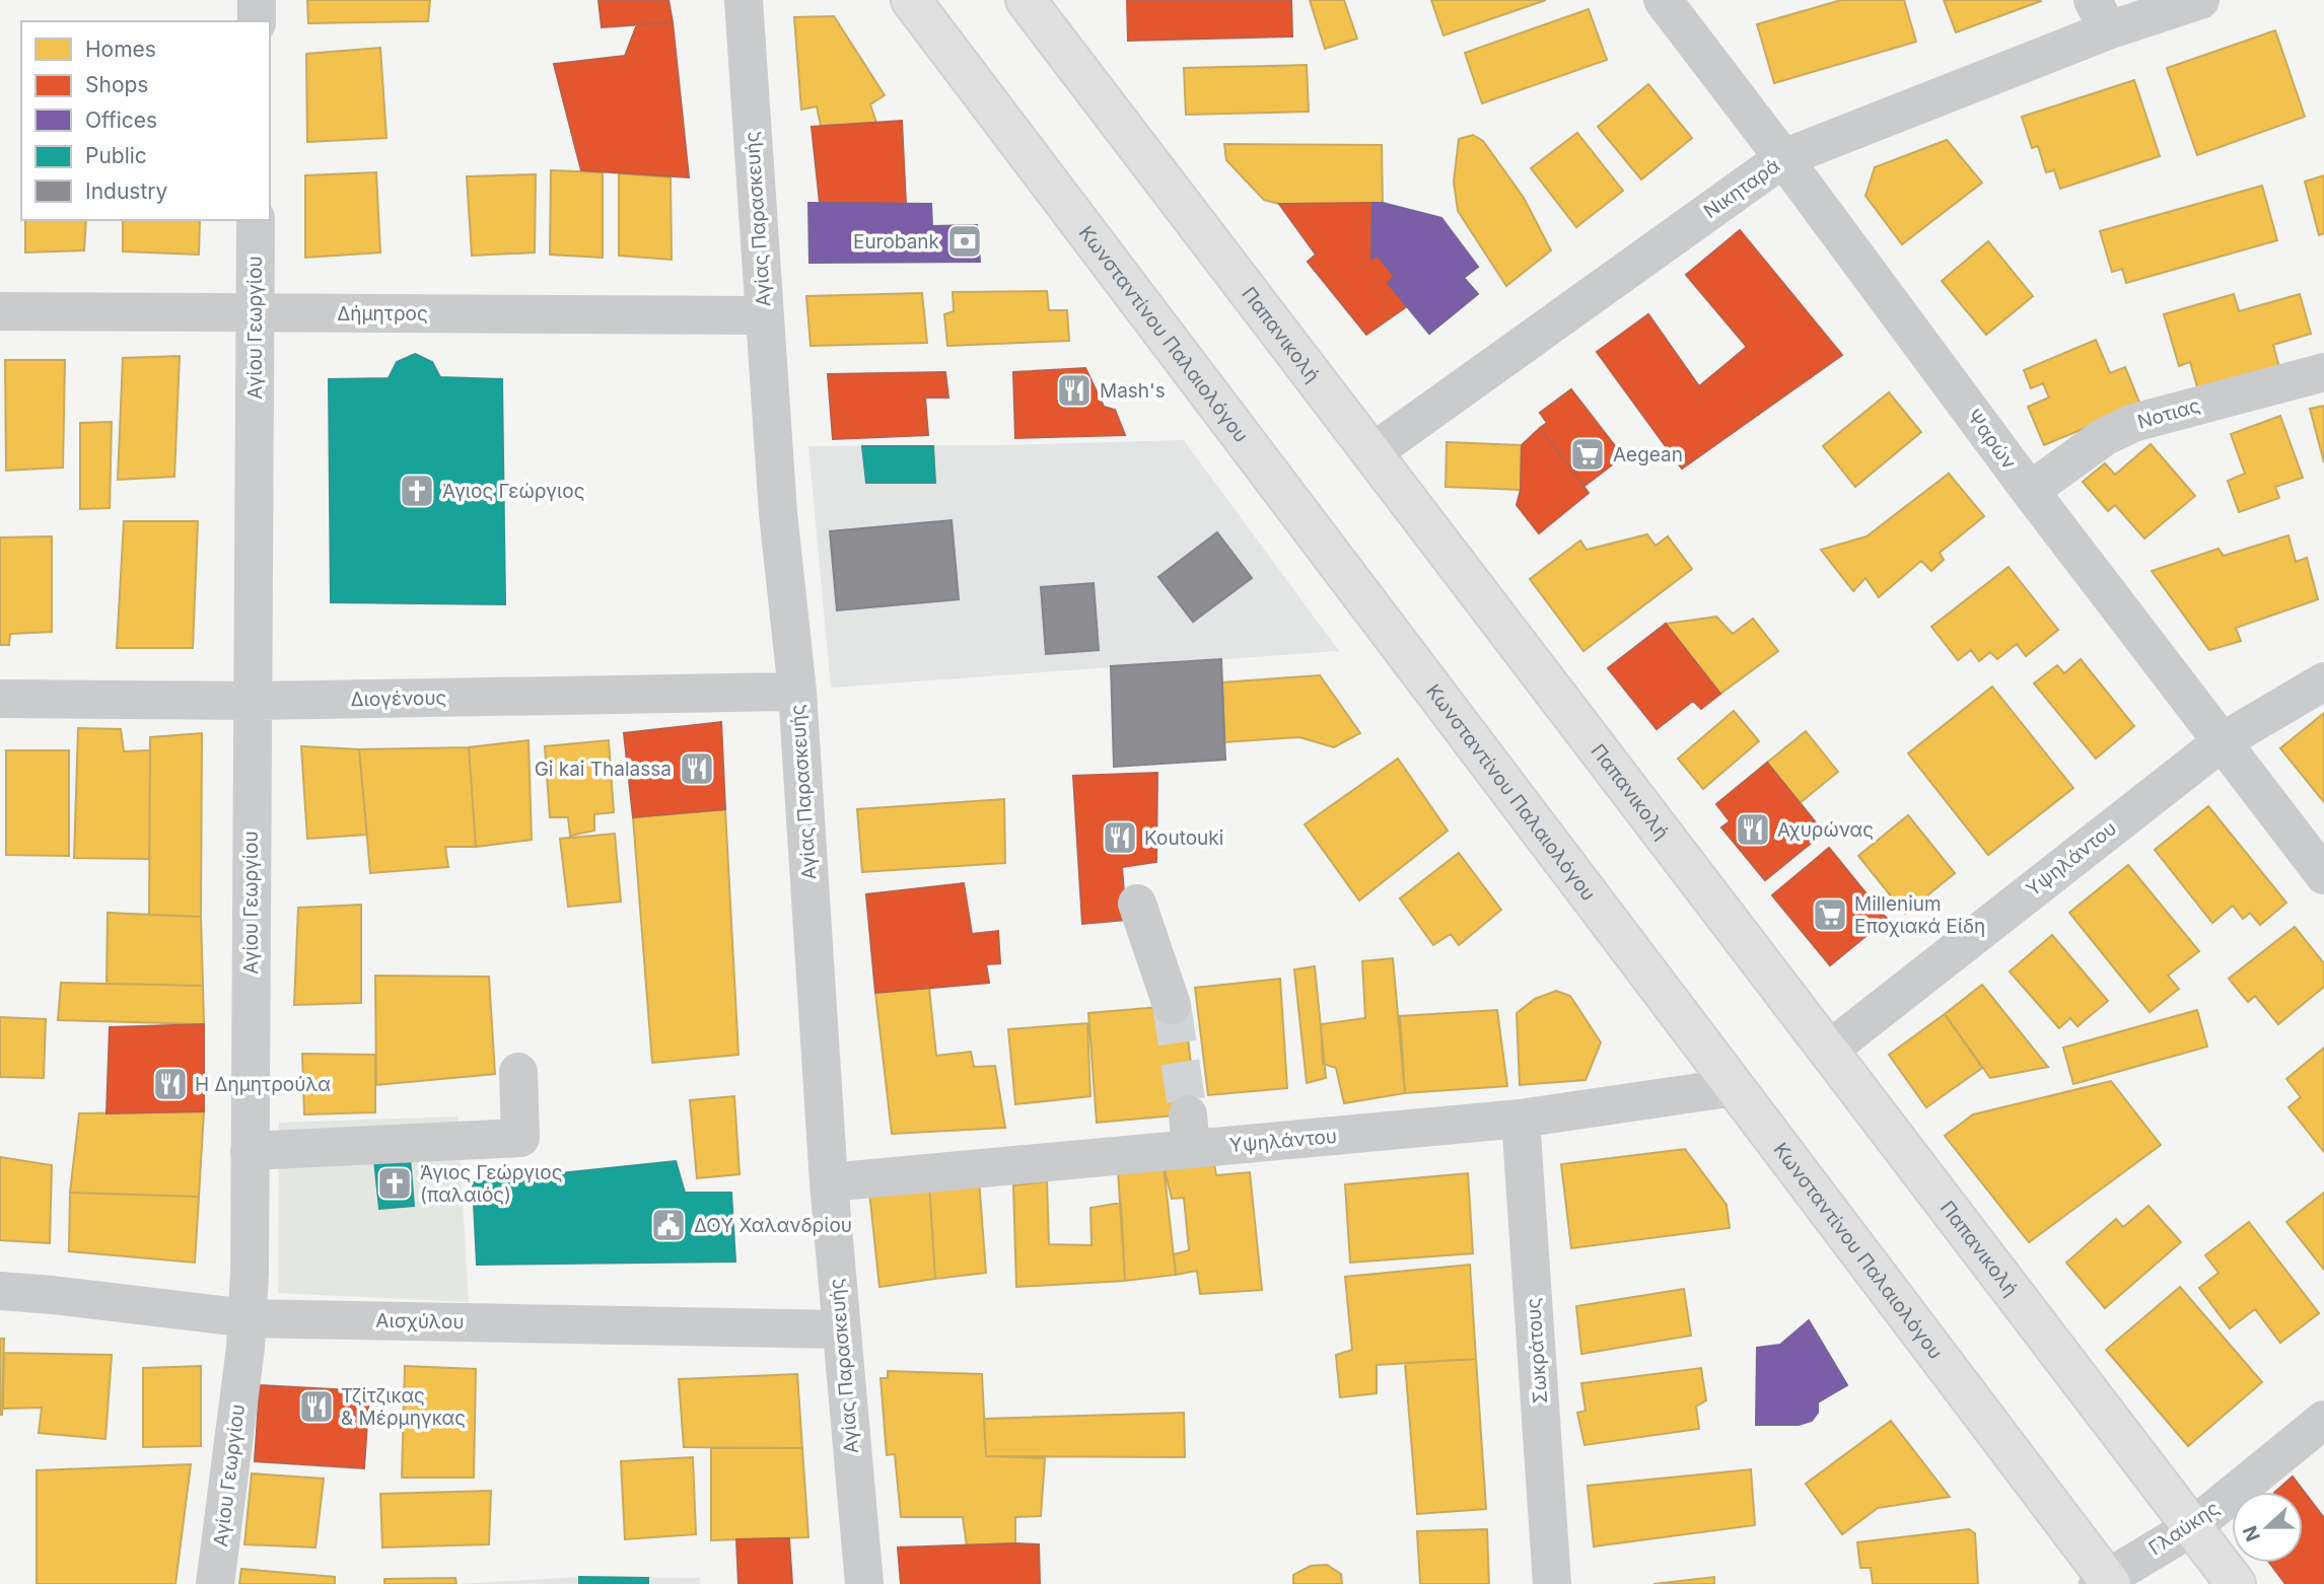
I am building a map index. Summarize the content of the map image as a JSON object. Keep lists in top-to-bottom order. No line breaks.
{"streets":{"main road":["Κωνσταντίνου Παλαιολόγου","Παπανικολή"],"street":["Νικηταρά","Αγίας Παρασκευής","Δήμητρος","Αγίου Γεωργίου","Νοτιας","Ψαρών","Διογένους","Υψηλάντου","Αισχύλου","Σωκράτους","Γλαύκης"]},"crossings":[["Νικηταρά","Παπανικολή"],["Νικηταρά","Ψαρών"],["Αγίας Παρασκευής","Δήμητρος"],["Αγίας Παρασκευής","Διογένους"],["Αγίας Παρασκευής","Υψηλάντου"],["Αγίας Παρασκευής","Αισχύλου"],["Δήμητρος","Αγίου Γεωργίου"],["Αγίου Γεωργίου","Διογένους"],["Αγίου Γεωργίου","Αισχύλου"],["Κωνσταντίνου Παλαιολόγου","Υψηλάντου"],["Κωνσταντίνου Παλαιολόγου","Γλαύκης"],["Παπανικολή","Υψηλάντου"],["Παπανικολή","Γλαύκης"],["Νοτιας","Ψαρών"],["Ψαρών","Υψηλάντου"],["Υψηλάντου","Σωκράτους"]],"places":{"bank":["Eurobank"],"restaurant":["Mash's","Gi kai Thalassa","Αχυρώνας","Koutouki","Η Δημητρούλα","Τζίτζικας & Μέρμηγκας"],"supermarket":["Aegean","Millenium Εποχιακά Είδη"],"church":["Άγιος Γεώργιος","Άγιος Γεώργιος (παλαιός)"],"public building":["ΔΟΥ Χαλανδρίου"]},"legend":["Homes","Shops","Offices","Public","Industry"],"north":"left"}
